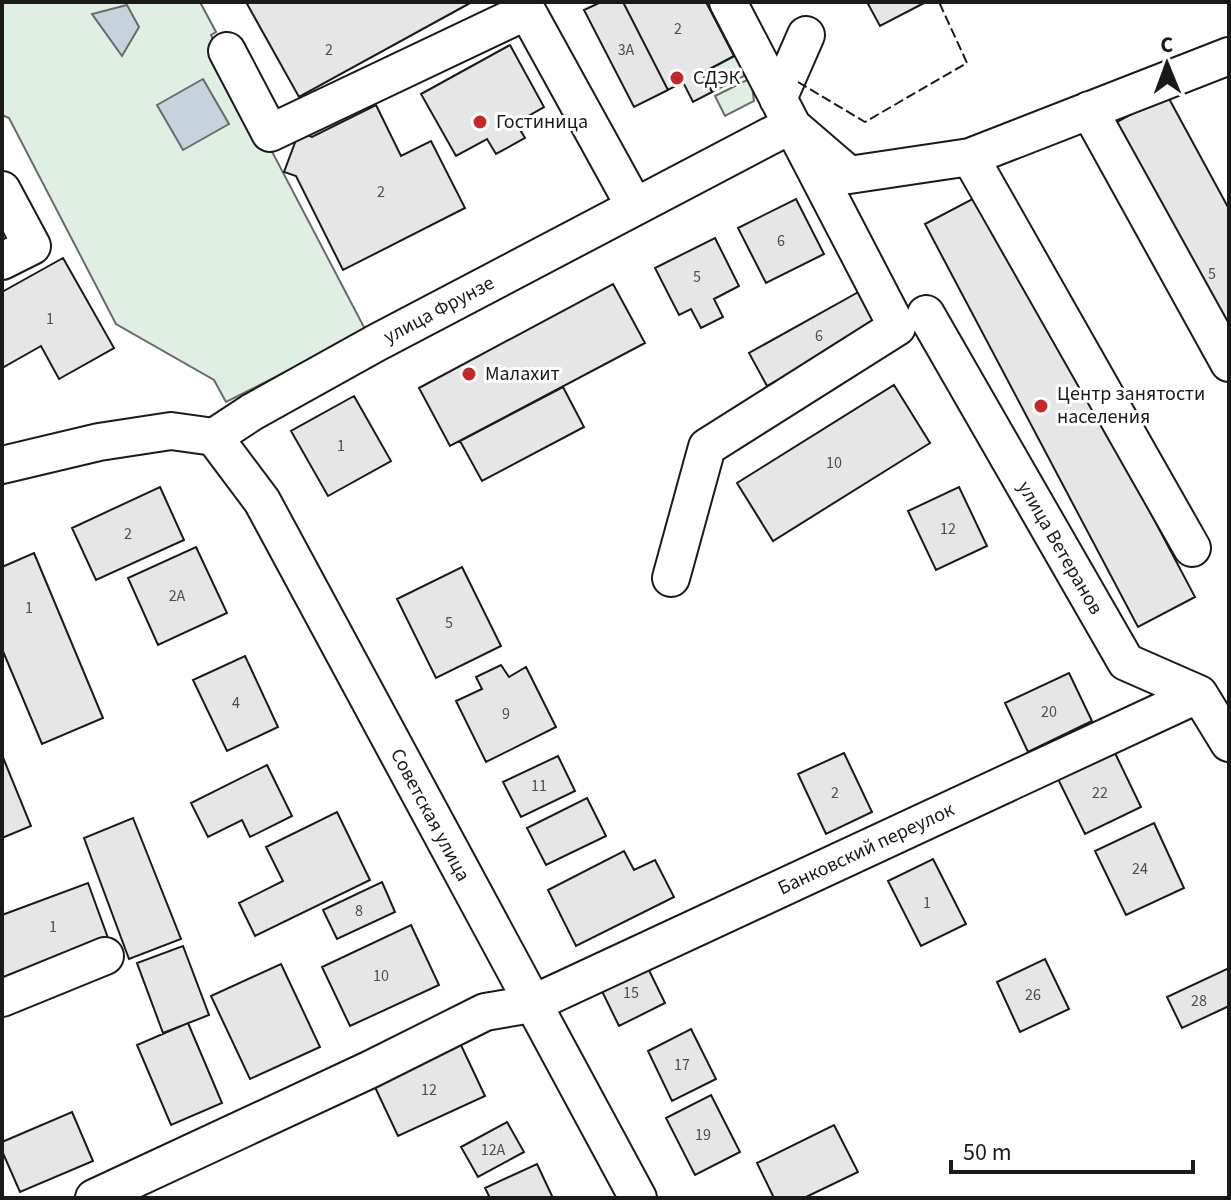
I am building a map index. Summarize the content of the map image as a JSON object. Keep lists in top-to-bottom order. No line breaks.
{"streets":{"street":["улица Фрунзе","улица Ветеранов","Советская улица","Банковский переулок"]},"crossings":[["улица Фрунзе","Советская улица"],["улица Ветеранов","Банковский переулок"],["Советская улица","Банковский переулок"]],"places":["СДЭК","Гостиница","Малахит","Центр занятости населения"],"house_numbers":["2","2","3А","2","6","5","5","1","6","1","10","12","2","2А","1","5","4","20","9","11","2","22","24","1","8","1","10","15","26","28","17","12","19","12А"],"scale_bar":"50 m","north":"top"}
